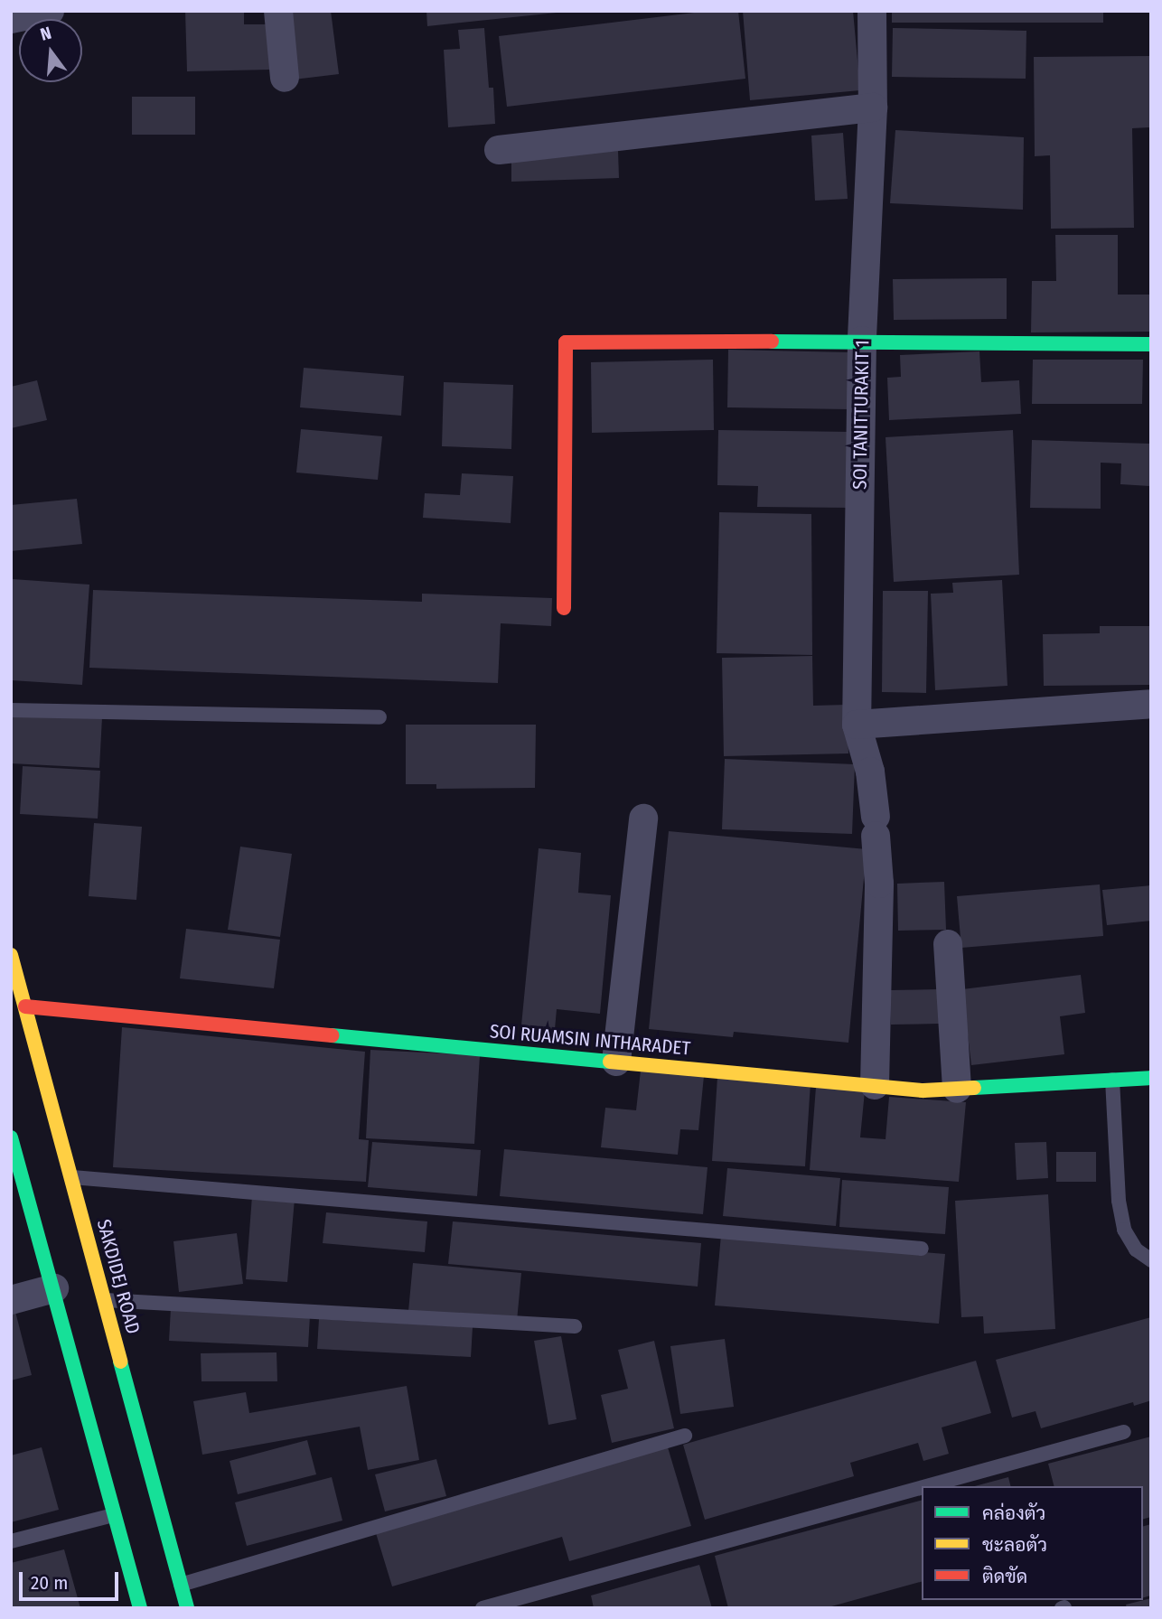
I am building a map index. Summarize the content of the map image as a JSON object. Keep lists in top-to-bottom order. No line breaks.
{"streets":{"street":["SOI TANITTURAKIT 1","SOI RUAMSIN INTHARADET","SAKDIDEJ ROAD"]},"crossings":[["SOI TANITTURAKIT 1","SOI RUAMSIN INTHARADET"],["SOI RUAMSIN INTHARADET","SAKDIDEJ ROAD"]],"legend":["คล่องตัว","ชะลอตัว","ติดขัด"],"scale_bar":"20 m","north":"top"}
